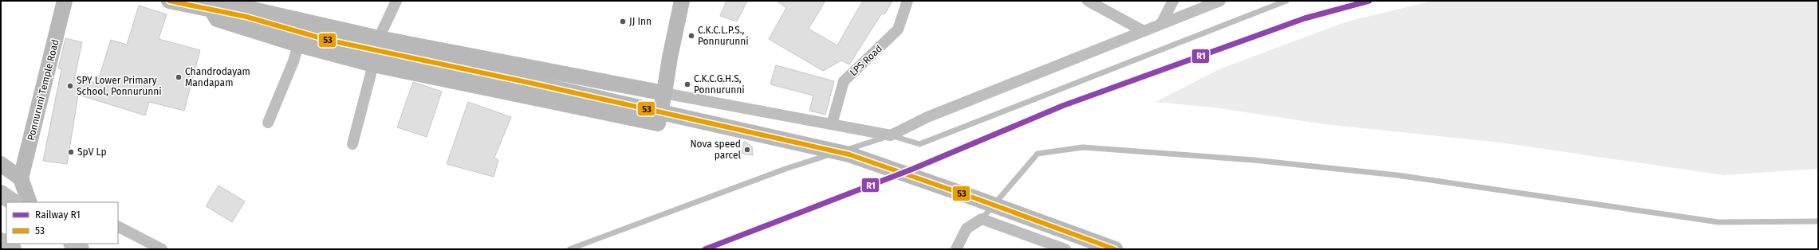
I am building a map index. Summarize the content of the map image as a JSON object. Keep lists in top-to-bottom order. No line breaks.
{"streets":{"main road":["Ponnuruni Temple Road"],"street":["LPS Road"]},"places":["JJ Inn","C.K.C.L.P.S., Ponnurunni","Chandrodayam Mandapam","C.K.C.G.H.S, Ponnurunni","SPY Lower Primary School, Ponnurunni","Nova speed parcel","SpV Lp"],"lines":["rail line R1","transit line 53"],"legend":["Railway R1","53"]}
